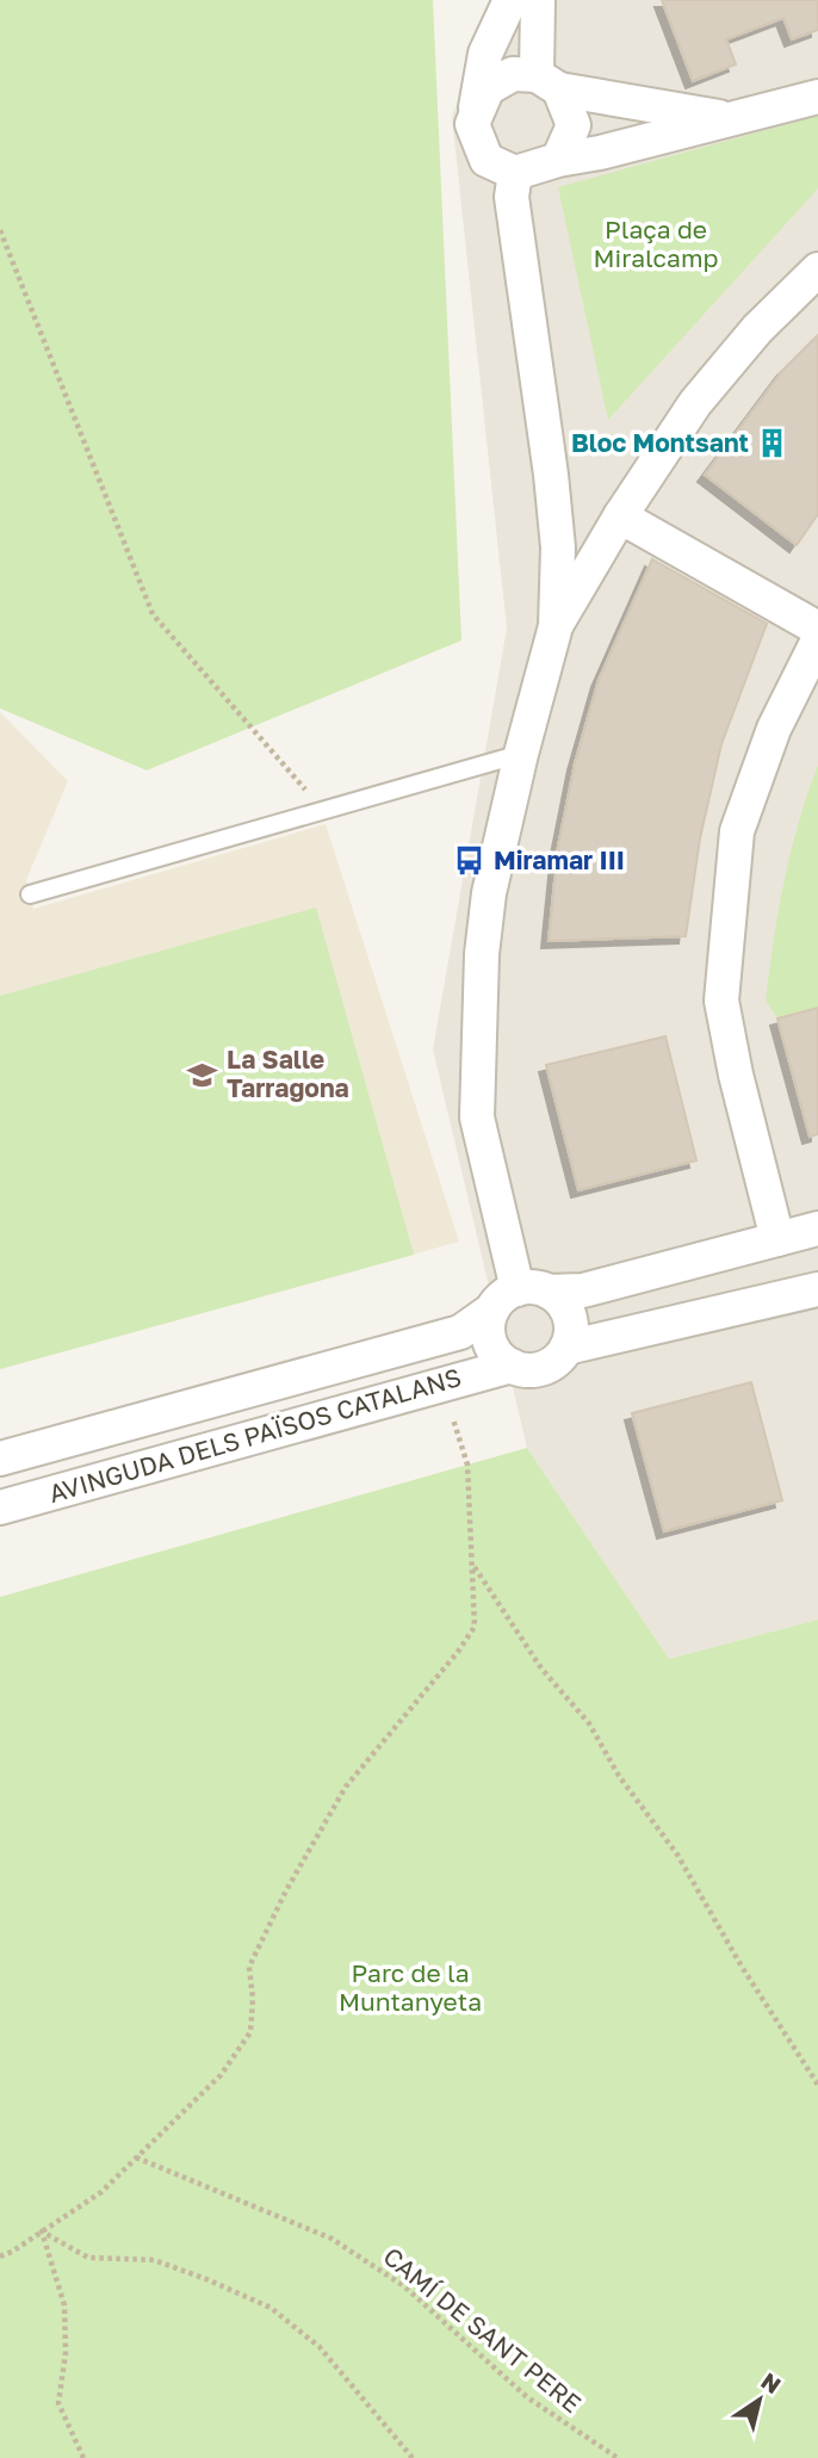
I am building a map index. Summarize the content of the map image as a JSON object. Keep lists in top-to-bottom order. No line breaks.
{"streets":{"street":["AVINGUDA DELS PAÏSOS CATALANS"],"path":["CAMÍ DE SANT PERE"]},"parks":["Plaça de Miralcamp","Parc de la Muntanyeta"],"places":{"building":["Bloc Montsant"],"bus stop":["Miramar III"],"school or university":["La Salle Tarragona"]},"north":"top right"}
